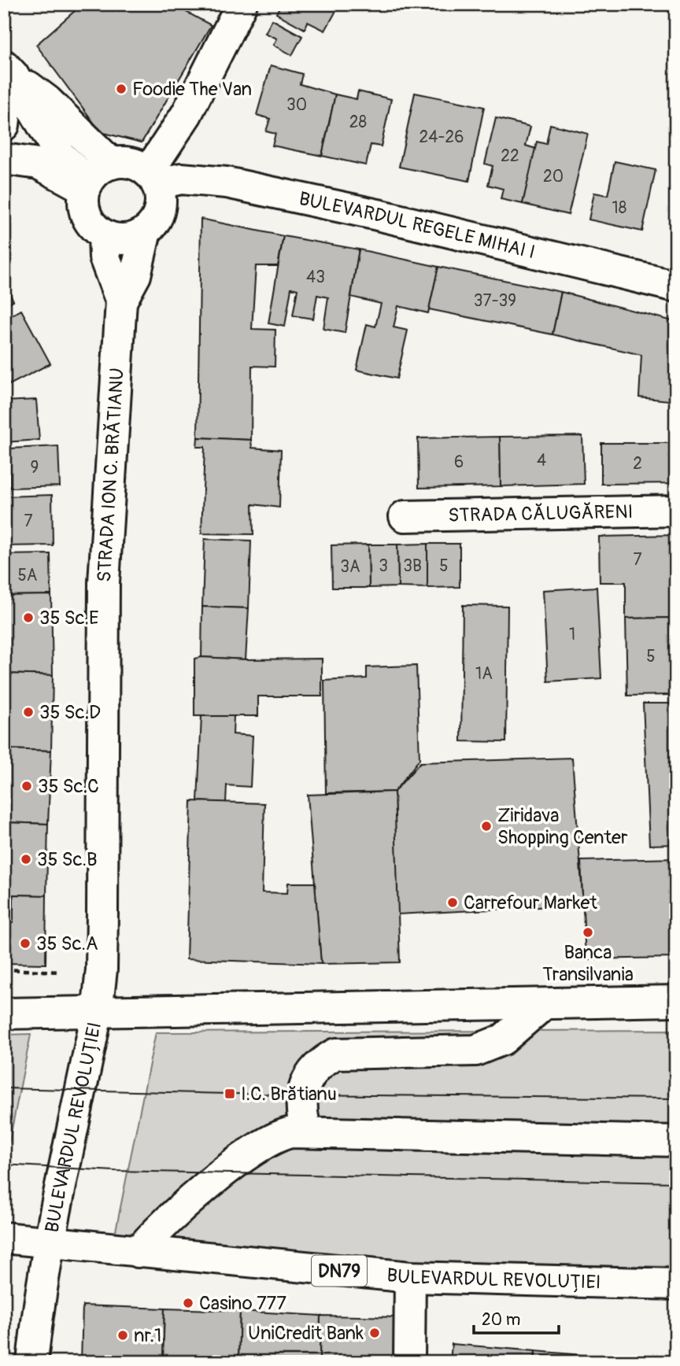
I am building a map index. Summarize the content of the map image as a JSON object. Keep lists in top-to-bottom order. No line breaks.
{"streets":{"main road":["BULEVARDUL REGELE MIHAI I","STRADA ION C. BRĂTIANU","STRADA CĂLUGĂRENI","BULEVARDUL REVOLUȚIEI","DN79"]},"crossings":[["BULEVARDUL REGELE MIHAI I","STRADA ION C. BRĂTIANU"],["STRADA ION C. BRĂTIANU","BULEVARDUL REVOLUȚIEI"]],"places":{"other":["Foodie The Van","35 Sc.E","35 Sc.D","35 Sc.C","Ziridava Shopping Center","35 Sc.B","Carrefour Market","Banca Transilvania","35 Sc.A","Casino 777","UniCredit Bank","nr.1"],"transit":["I.C. Brătianu"]},"house_numbers":["30","28","24-26","22","20","18","43","37-39","4","6","2","9","7","7","3","3B","5","3A","5A","1","5","1A"],"scale_bar":"20 m"}
